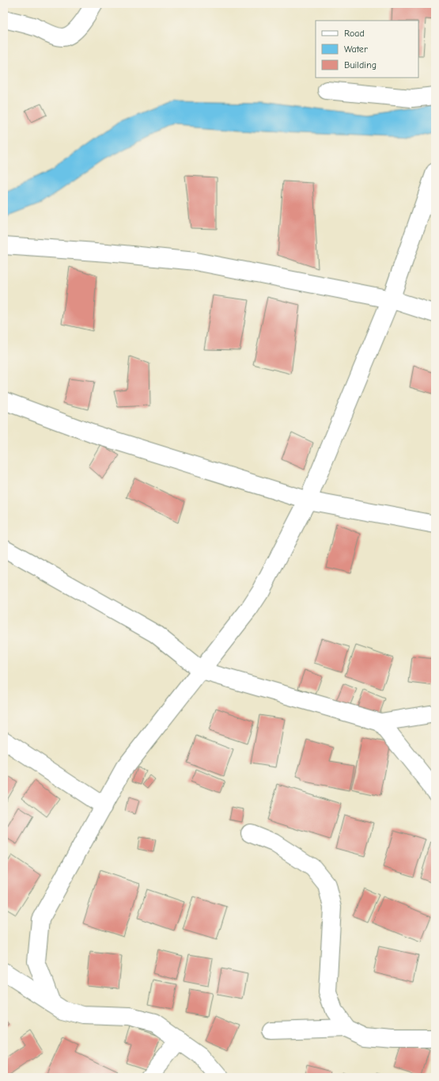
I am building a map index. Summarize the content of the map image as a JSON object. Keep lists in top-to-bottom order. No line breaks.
{"legend":["Road","Water","Building"]}
